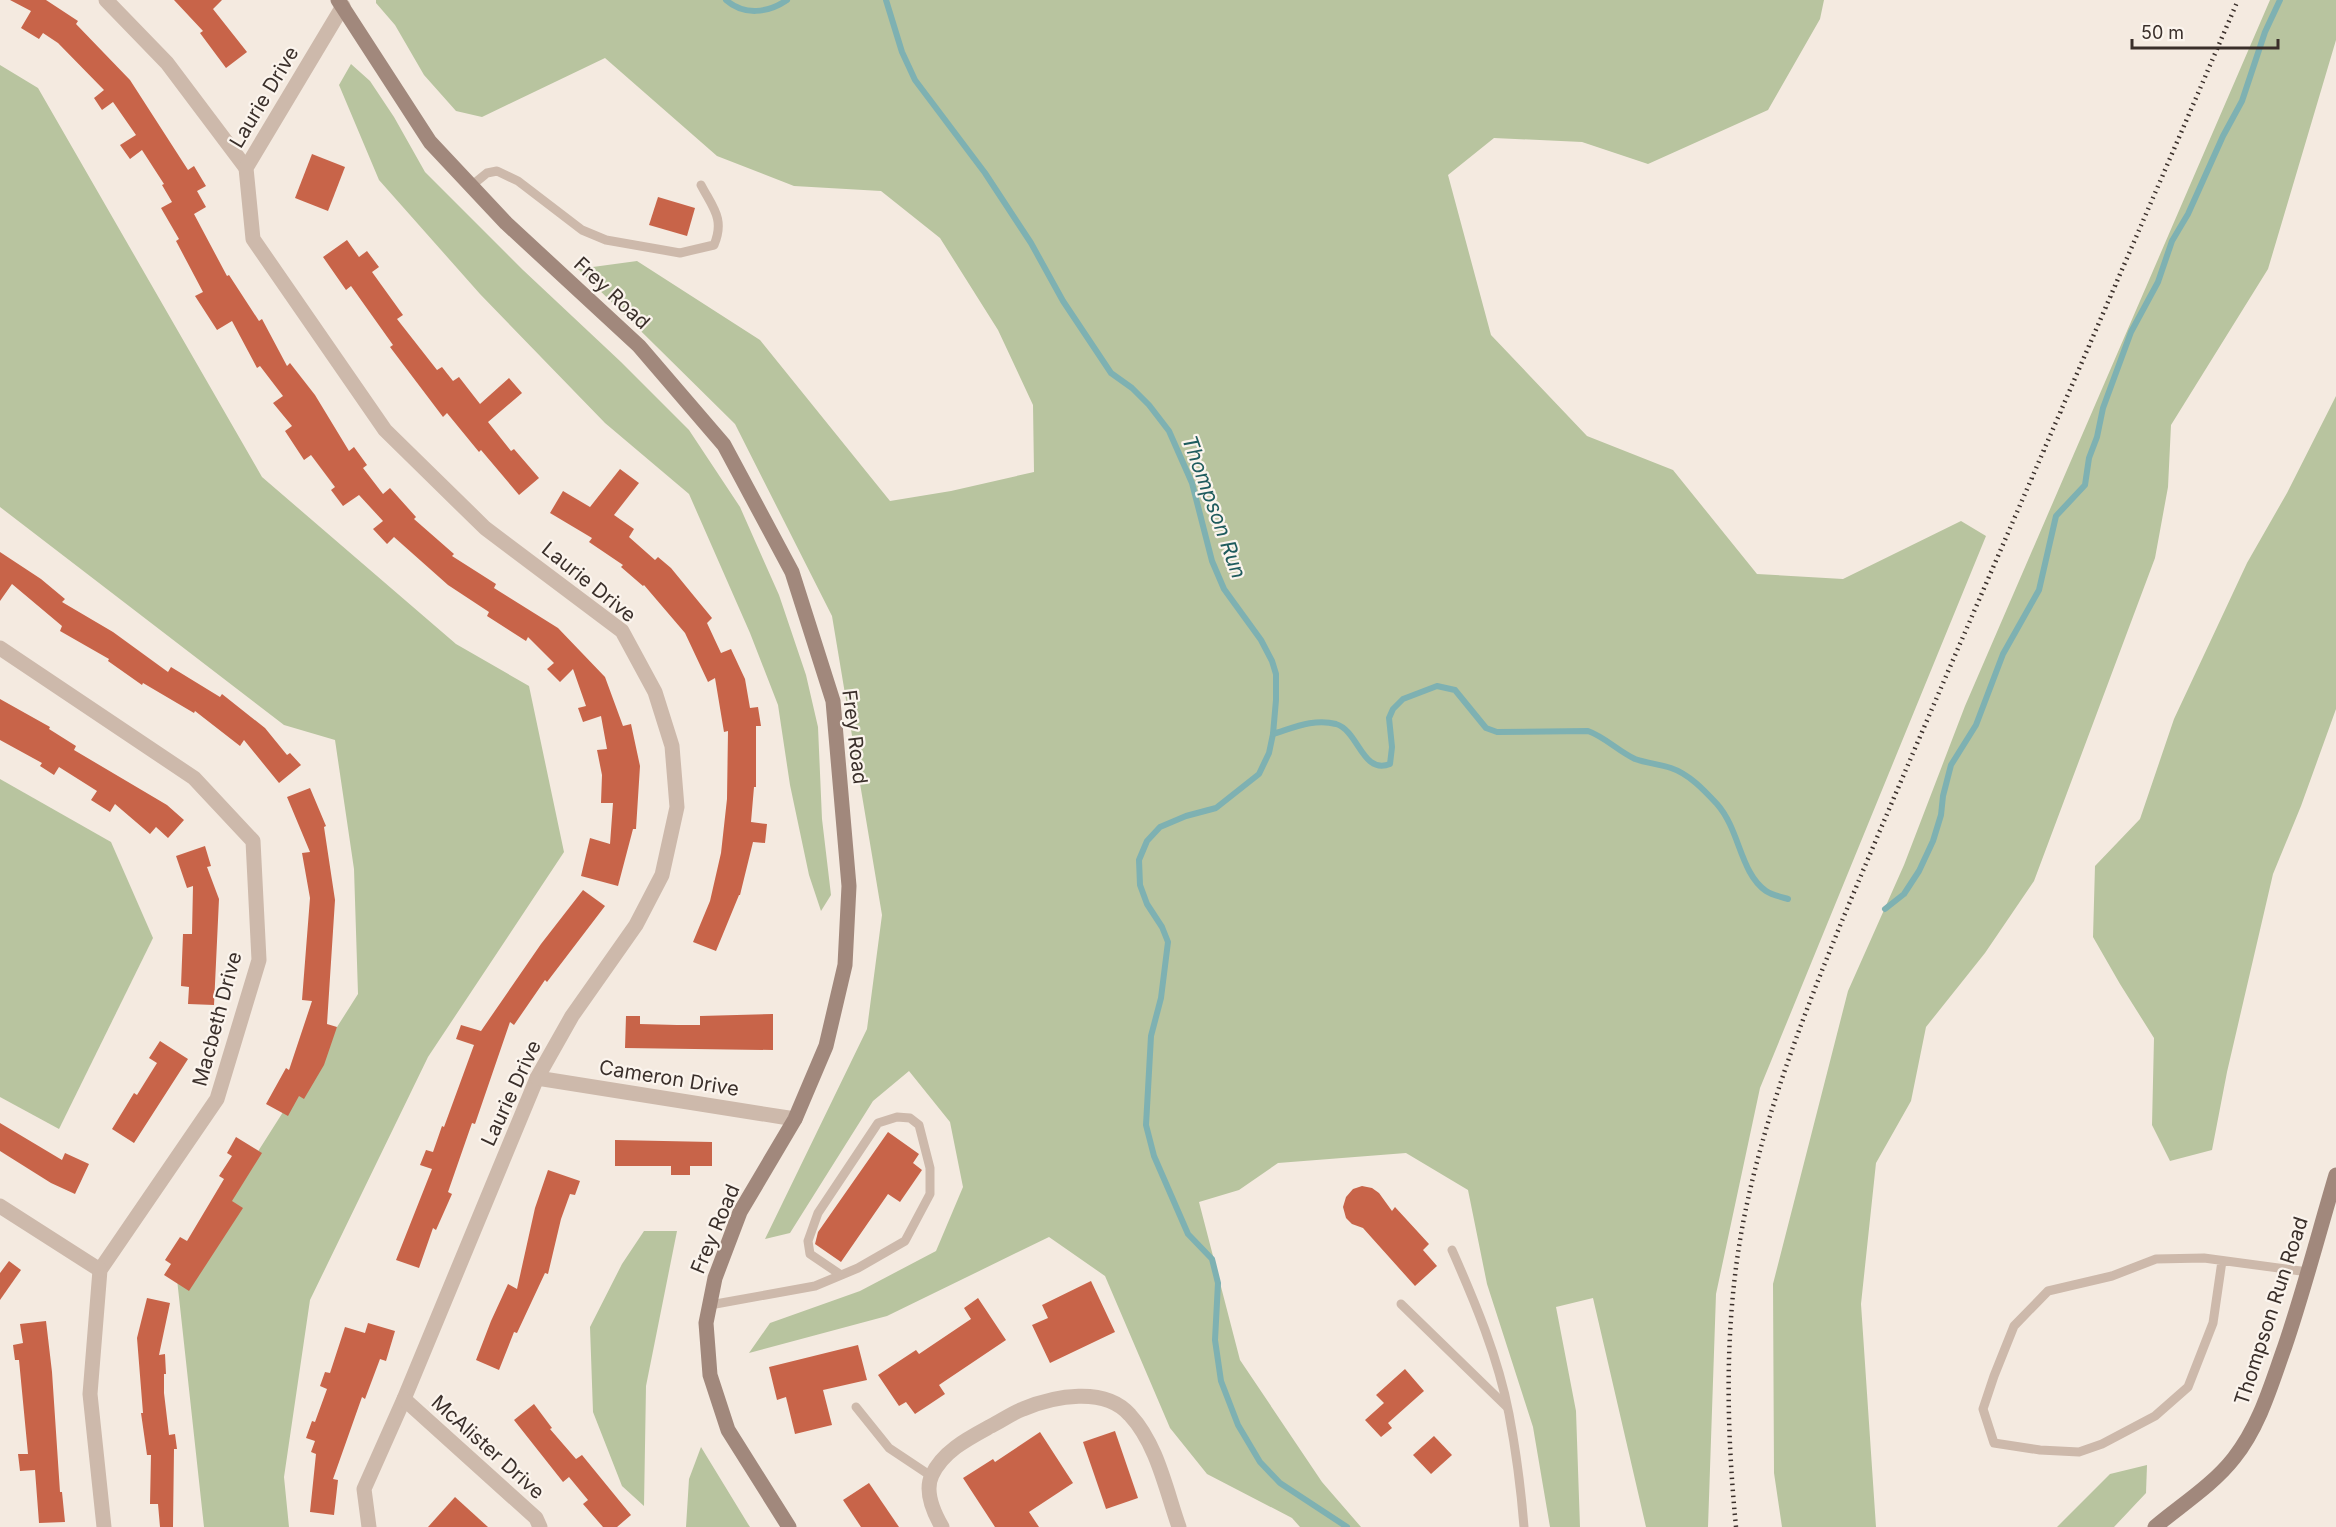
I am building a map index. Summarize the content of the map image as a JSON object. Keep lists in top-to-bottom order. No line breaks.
{"streets":{"street":["Laurie Drive","Frey Road","Macbeth Drive","Cameron Drive","Thompson Run Road","McAlister Drive"]},"crossings":[["Laurie Drive","Frey Road"],["Laurie Drive","Cameron Drive"],["Laurie Drive","McAlister Drive"],["Frey Road","Cameron Drive"]],"water":["Thompson Run"],"scale_bar":"50 m"}
